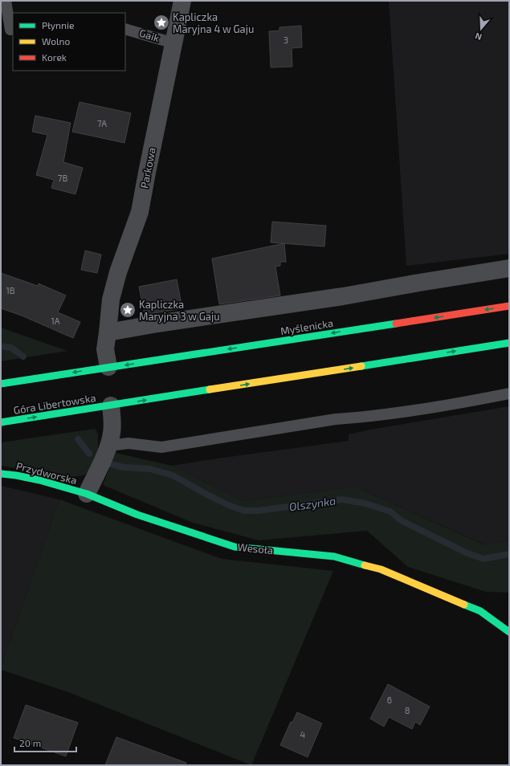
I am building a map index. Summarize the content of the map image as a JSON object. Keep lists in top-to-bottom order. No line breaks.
{"streets":{"main road":["Myślenicka","Góra Libertowska","Przydworska","Wesoła"],"street":["Parkowa"],"lane":["Gaik"]},"crossings":[["Gaik","Parkowa"],["Parkowa","Myślenicka"],["Przydworska","Wesoła"]],"water":["Olszynka"],"places":{"place":["Kapliczka Maryjna 4 w Gaju","Kapliczka Maryjna 3 w Gaju"]},"house_numbers":["3","7A","7B","1B","1A","6","8","4"],"legend":["Płynnie","Wolno","Korek"],"scale_bar":"20 m","north":"bottom"}
